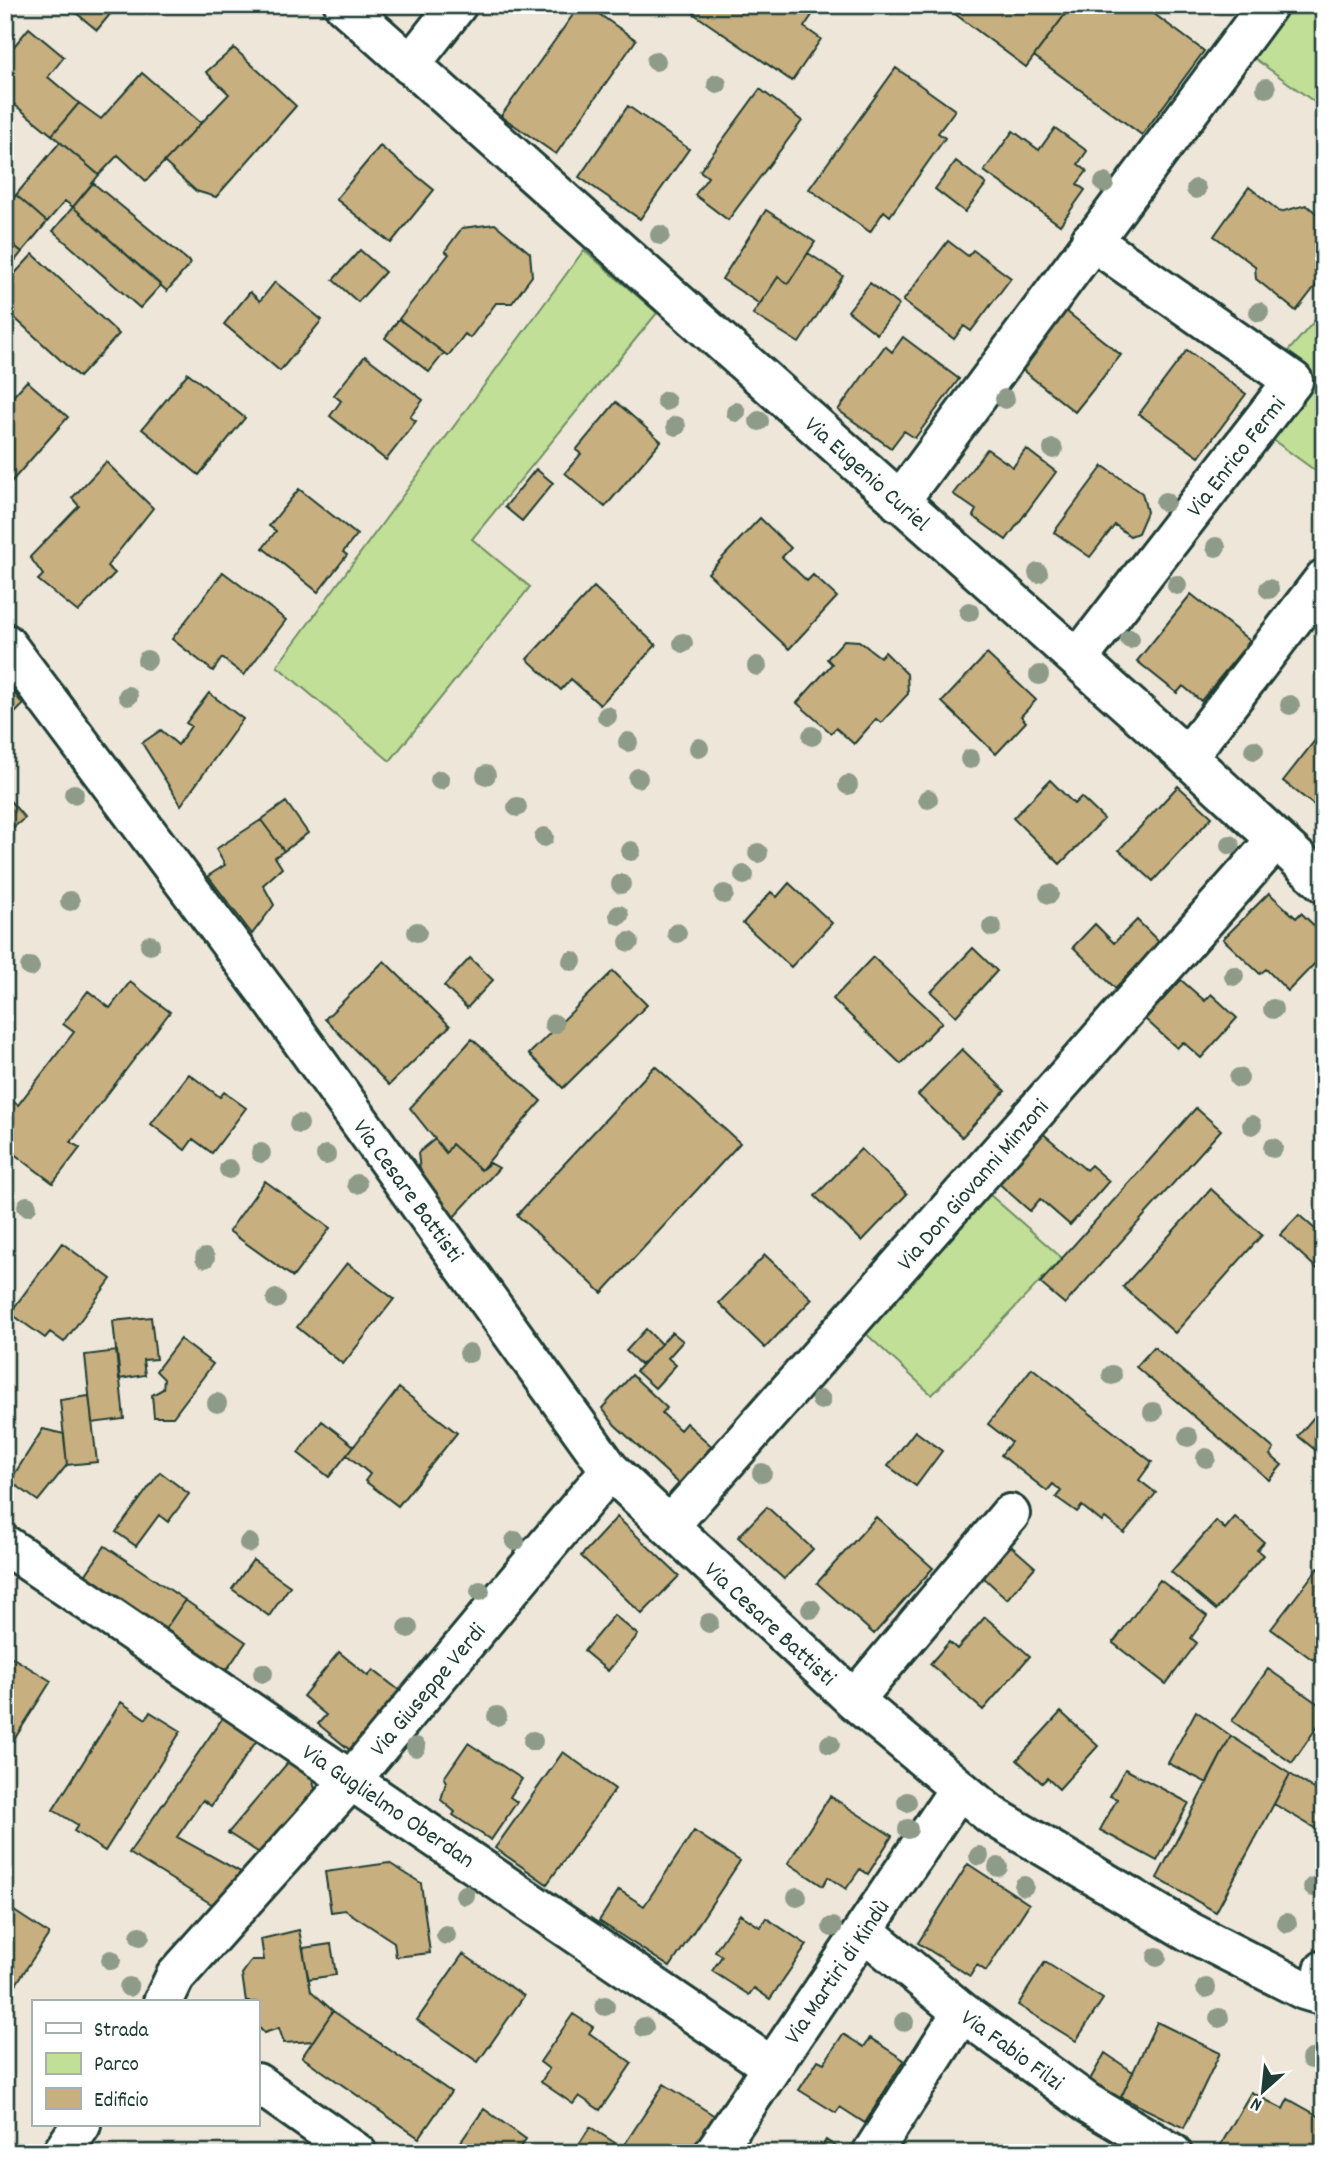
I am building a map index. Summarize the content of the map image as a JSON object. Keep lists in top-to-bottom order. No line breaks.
{"streets":{"street":["Via Enrico Fermi","Via Eugenio Curiel","Via Don Giovanni Minzoni","Via Cesare Battisti","Via Giuseppe Verdi","Via Guglielmo Oberdan","Via Martiri di Kindù","Via Fabio Filzi"]},"crossings":[["Via Enrico Fermi","Via Eugenio Curiel"],["Via Eugenio Curiel","Via Don Giovanni Minzoni"],["Via Don Giovanni Minzoni","Via Cesare Battisti"],["Via Cesare Battisti","Via Giuseppe Verdi"],["Via Cesare Battisti","Via Martiri di Kindù"],["Via Giuseppe Verdi","Via Guglielmo Oberdan"],["Via Guglielmo Oberdan","Via Martiri di Kindù"],["Via Martiri di Kindù","Via Fabio Filzi"]],"legend":["Strada","Parco","Edificio"],"north":"bottom left"}
